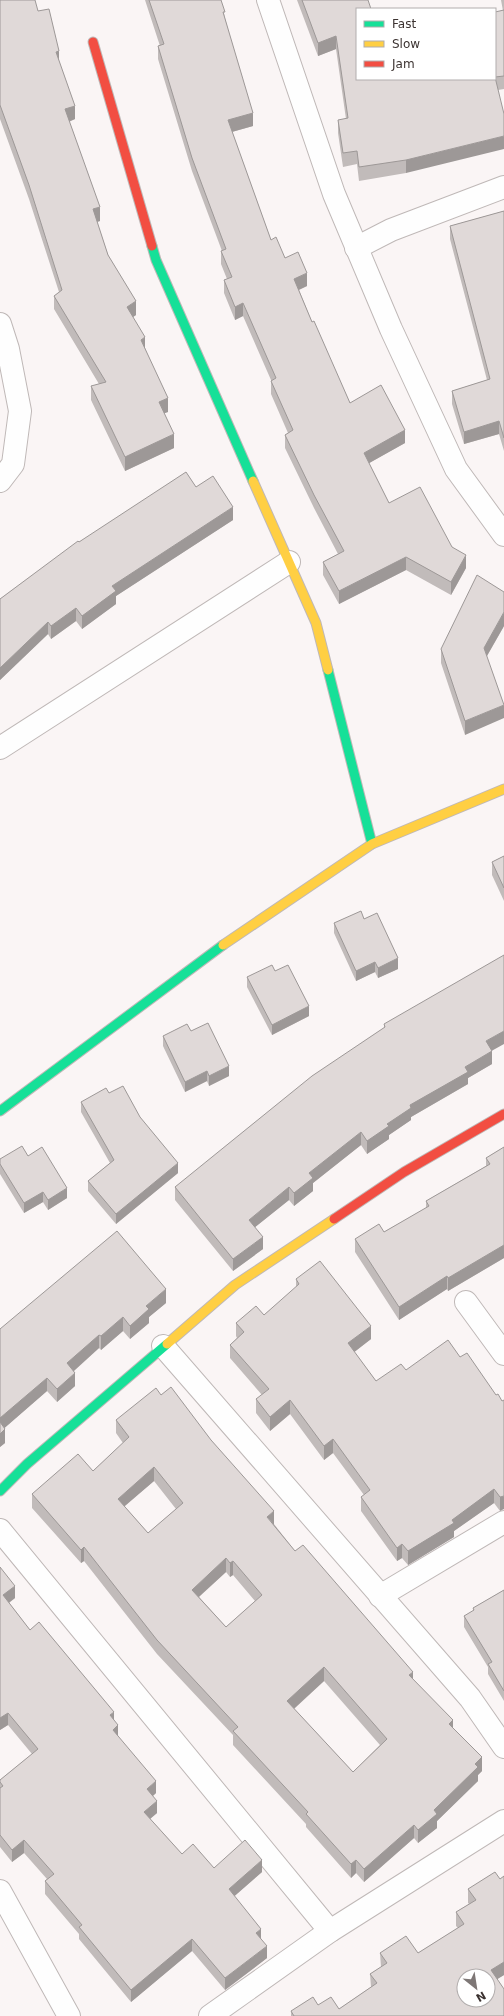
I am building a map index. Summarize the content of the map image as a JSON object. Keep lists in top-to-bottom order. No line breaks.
{"legend":["Fast","Slow","Jam"],"north":"bottom right"}
